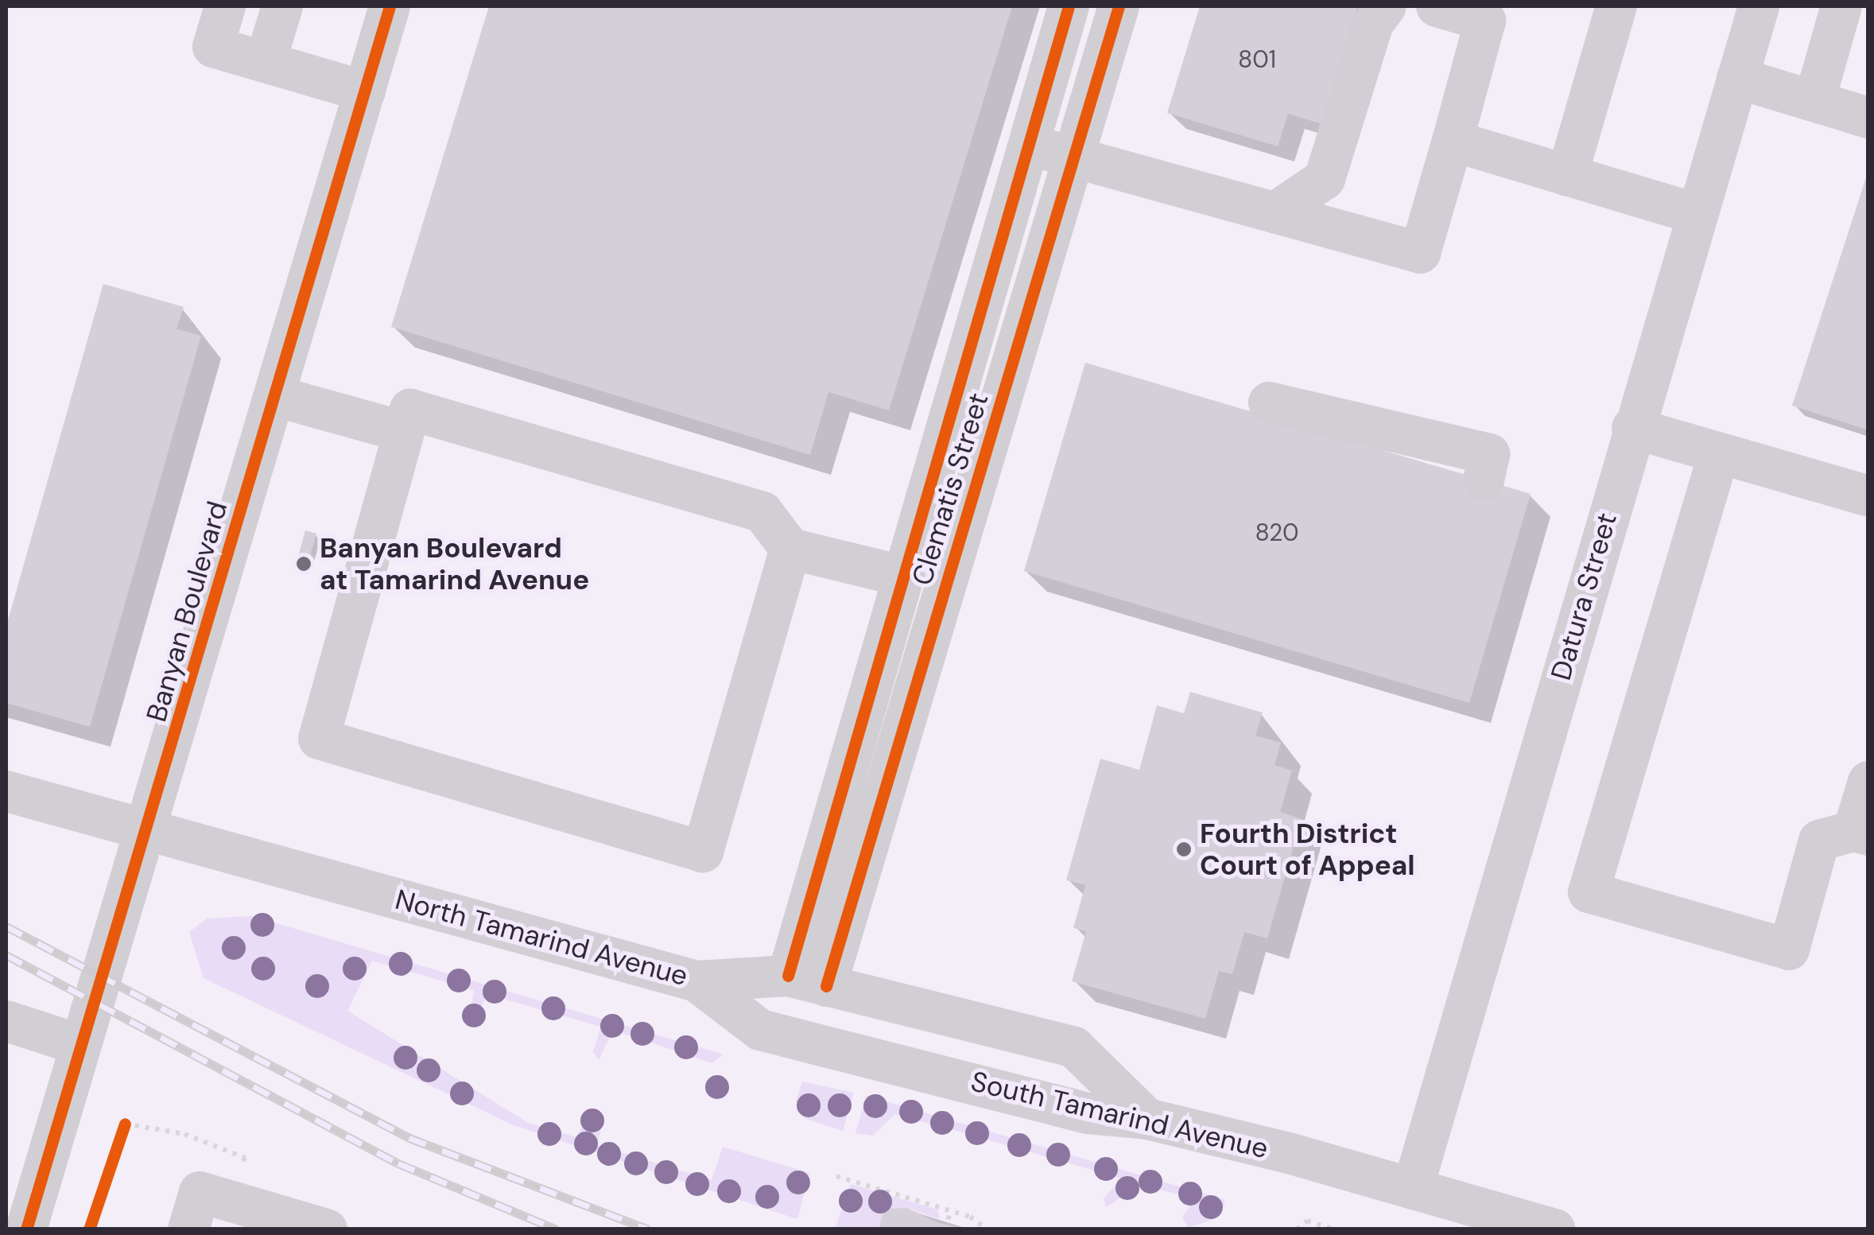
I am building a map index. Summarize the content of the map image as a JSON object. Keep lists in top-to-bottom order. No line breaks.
{"streets":{"street":["Clematis Street","Datura Street","Banyan Boulevard","North Tamarind Avenue","South Tamarind Avenue"]},"crossings":[["Clematis Street","North Tamarind Avenue"],["Datura Street","South Tamarind Avenue"],["Banyan Boulevard","North Tamarind Avenue"],["North Tamarind Avenue","South Tamarind Avenue"]],"places":["Banyan Boulevard at Tamarind Avenue","Fourth District Court of Appeal"],"house_numbers":["801","820"]}
